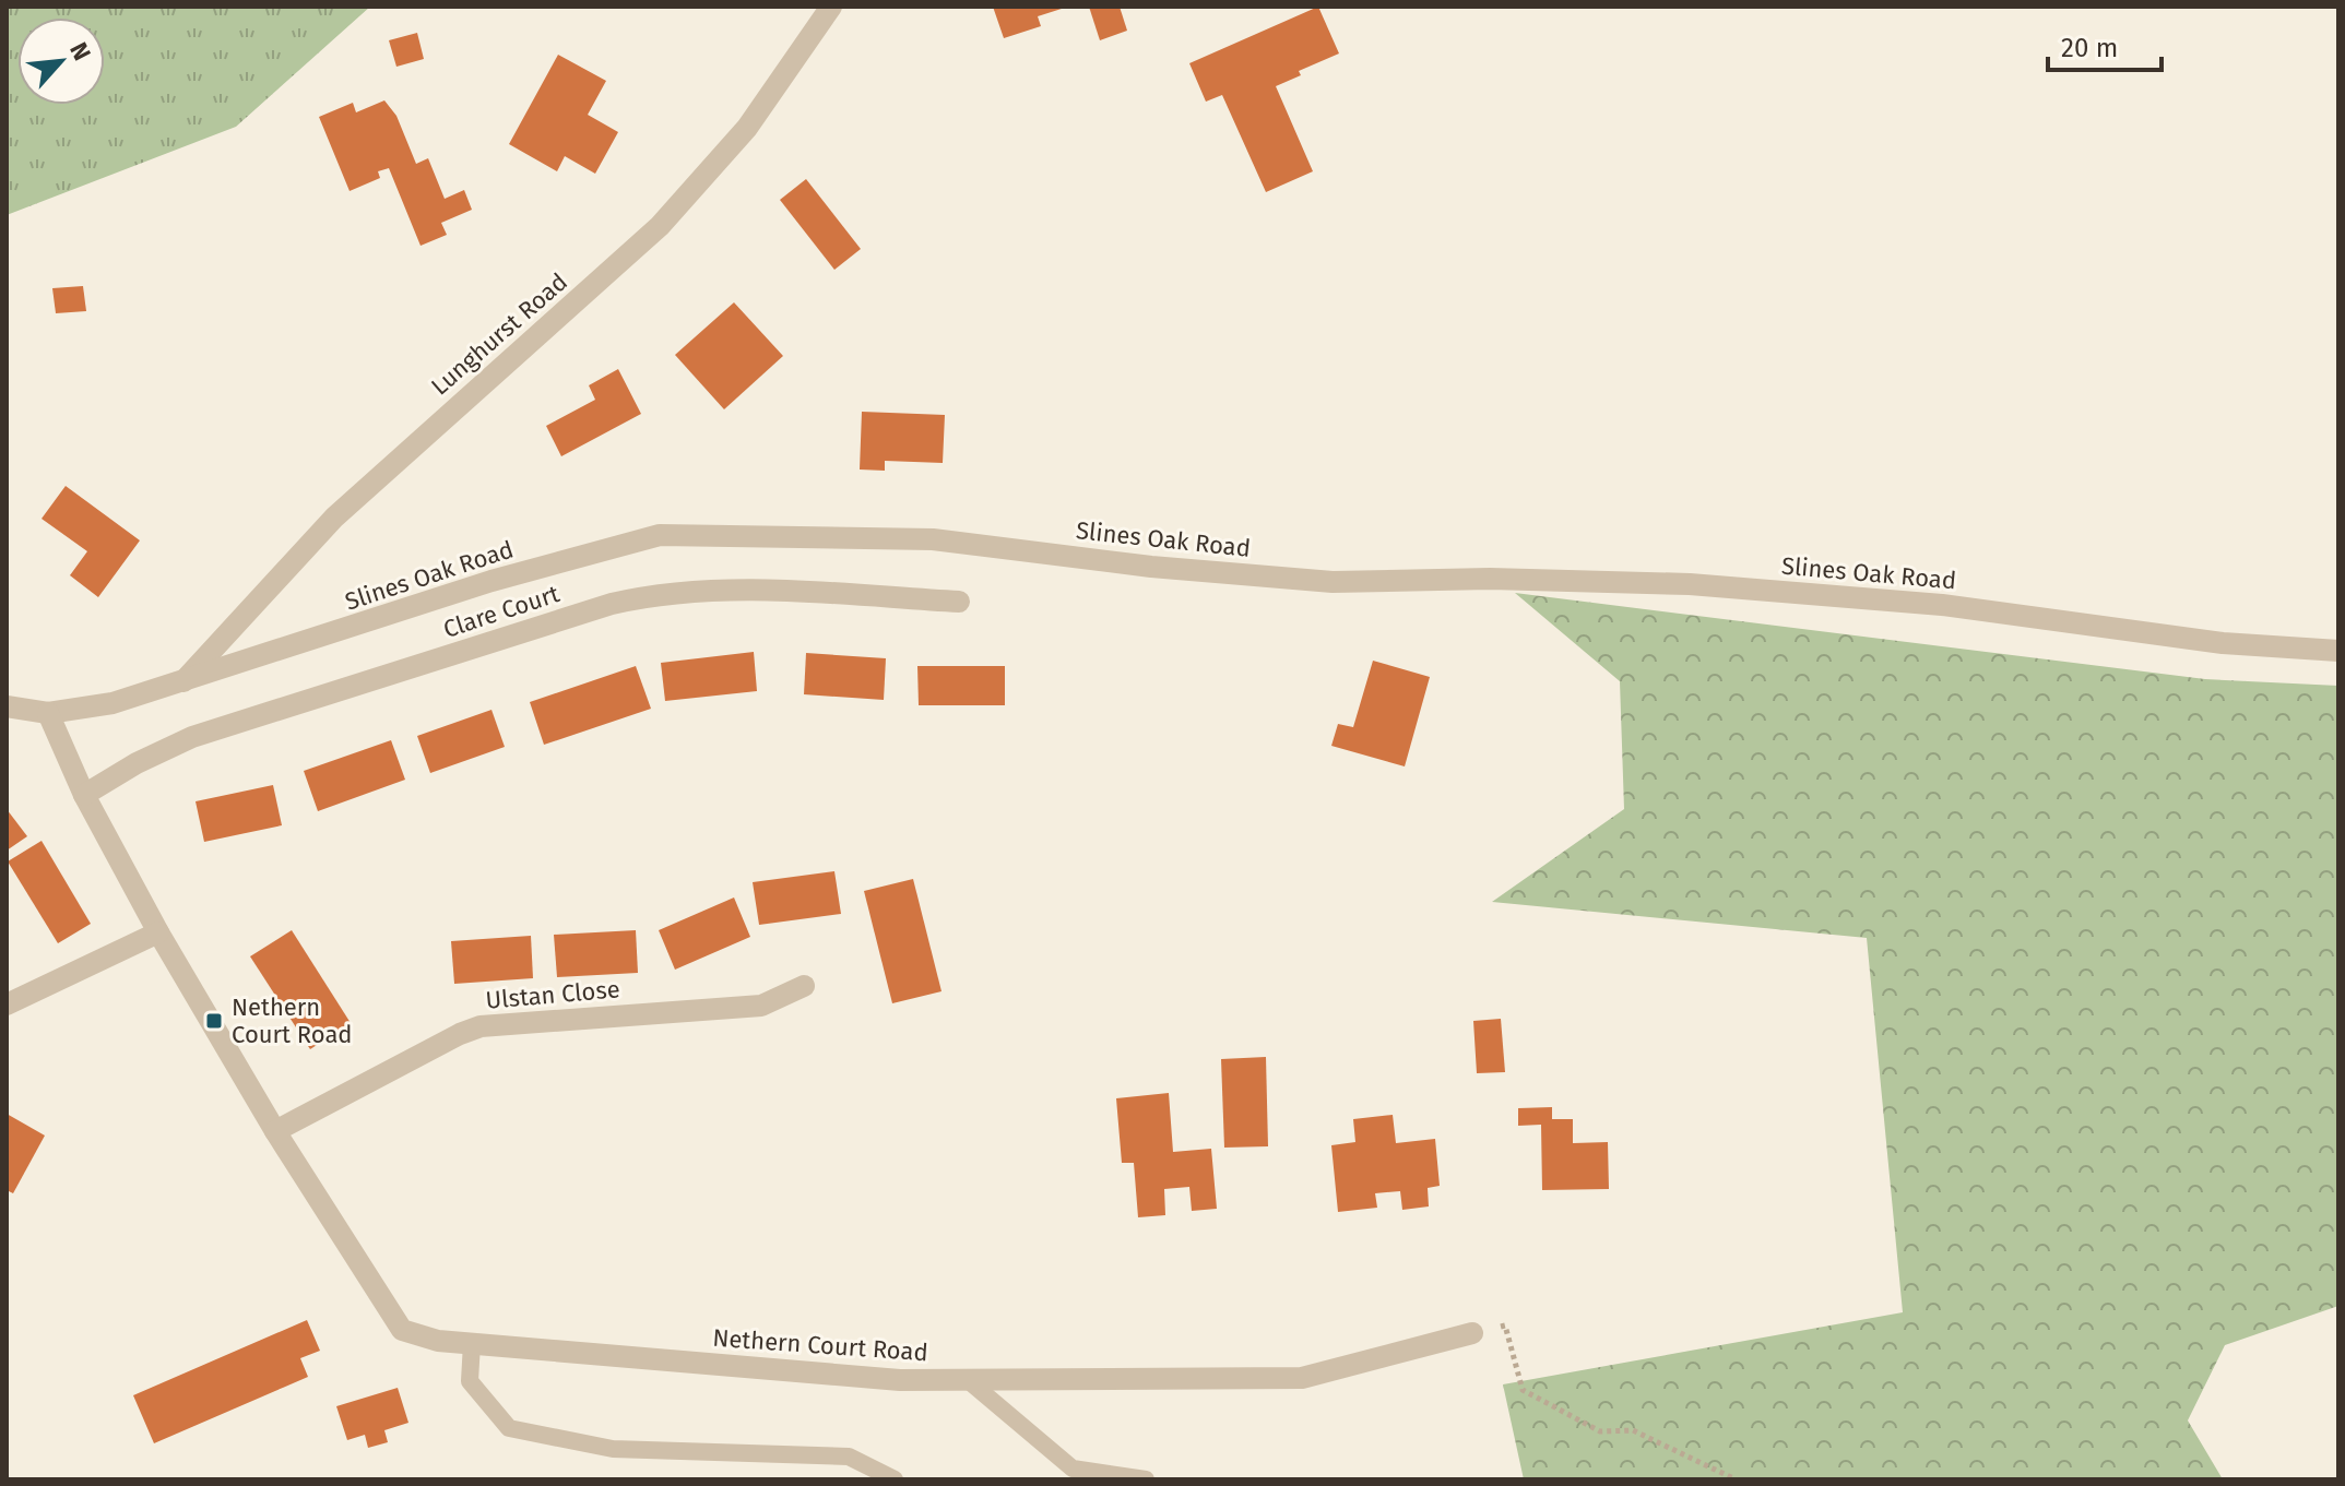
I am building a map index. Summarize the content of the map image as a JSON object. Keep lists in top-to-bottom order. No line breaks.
{"streets":{"street":["Lunghurst Road","Slines Oak Road","Clare Court","Ulstan Close","Nethern Court Road"]},"crossings":[["Lunghurst Road","Slines Oak Road"],["Slines Oak Road","Nethern Court Road"],["Clare Court","Nethern Court Road"],["Ulstan Close","Nethern Court Road"]],"places":{"transit":["Nethern Court Road"]},"scale_bar":"20 m","north":"top right"}
